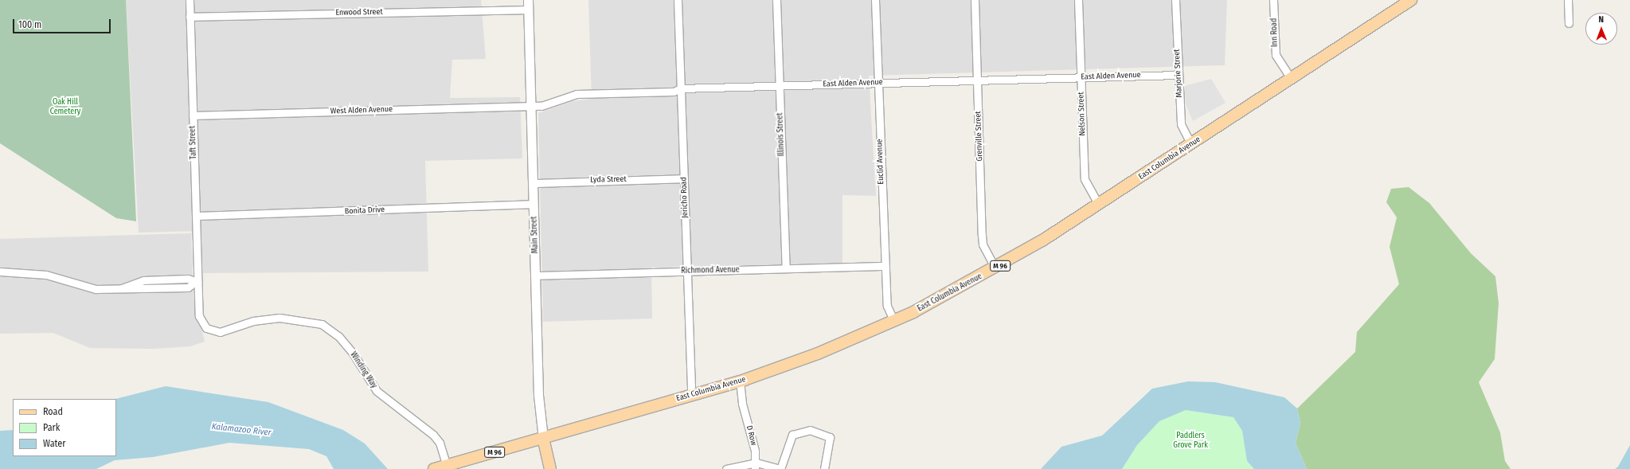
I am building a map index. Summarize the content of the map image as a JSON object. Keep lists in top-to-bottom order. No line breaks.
{"streets":{"main road":["East Columbia Avenue","Main Street","M 96"],"street":["Enwood Street","Inn Road","Marjorie Street","East Alden Avenue","West Alden Avenue","Nelson Street","Illinois Street","Grenville Street","Taft Street","Euclid Avenue","Lyda Street","Jericho Road","Bonita Drive","Richmond Avenue","Winding Way","D Row"]},"crossings":[["Enwood Street","Taft Street"],["Enwood Street","Main Street"],["Inn Road","East Columbia Avenue"],["Marjorie Street","East Alden Avenue"],["Marjorie Street","East Columbia Avenue"],["East Alden Avenue","West Alden Avenue"],["East Alden Avenue","Nelson Street"],["East Alden Avenue","Illinois Street"],["East Alden Avenue","Grenville Street"],["East Alden Avenue","Euclid Avenue"],["East Alden Avenue","Jericho Road"],["East Alden Avenue","Main Street"],["West Alden Avenue","Taft Street"],["West Alden Avenue","Main Street"],["Nelson Street","East Columbia Avenue"],["Illinois Street","Richmond Avenue"],["Grenville Street","East Columbia Avenue"],["Taft Street","Bonita Drive"],["Taft Street","Winding Way"],["East Columbia Avenue","Euclid Avenue"],["East Columbia Avenue","Jericho Road"],["East Columbia Avenue","Main Street"],["East Columbia Avenue","Winding Way"],["East Columbia Avenue","D Row"],["Euclid Avenue","Richmond Avenue"],["Lyda Street","Jericho Road"],["Lyda Street","Main Street"],["Jericho Road","Richmond Avenue"],["Bonita Drive","Main Street"],["Main Street","Richmond Avenue"]],"water":["Kalamazoo River"],"parks":["Oak Hill Cemetery","Paddlers Grove Park"],"legend":["Road","Park","Water"],"scale_bar":"100 m","north":"top"}
